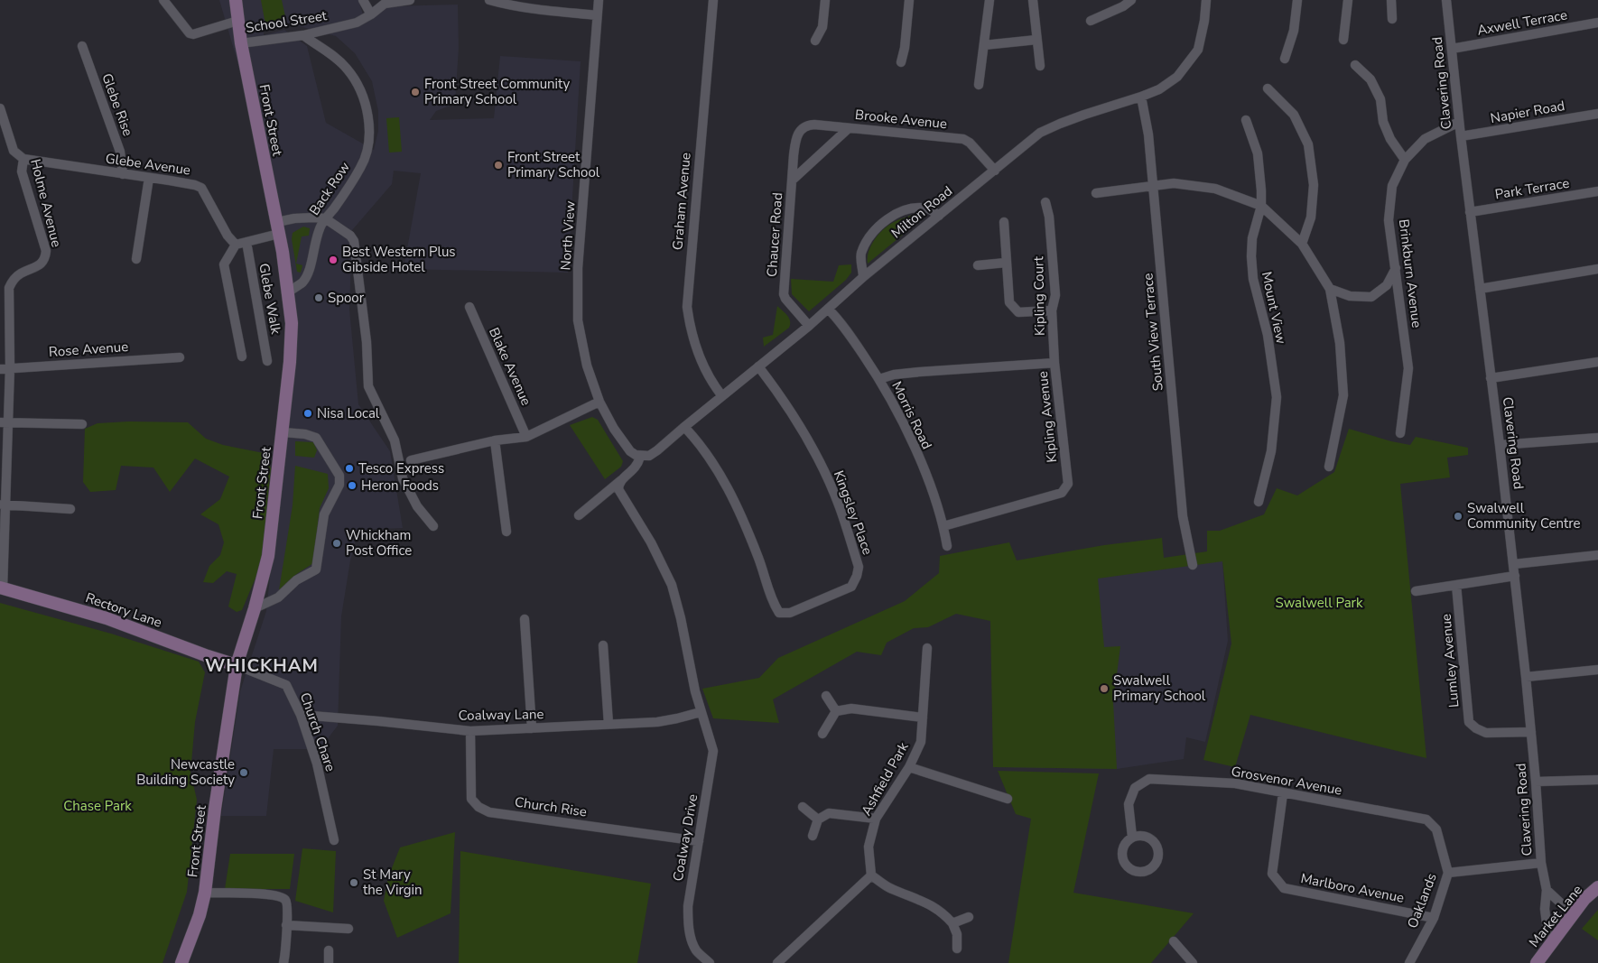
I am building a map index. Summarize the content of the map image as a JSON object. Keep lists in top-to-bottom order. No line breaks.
{"streets":{"main road":["Front Street","Rectory Lane","Market Lane"],"street":["School Street","Axwell Terrace","Clavering Road","Glebe Rise","Napier Road","Brooke Avenue","Glebe Avenue","Back Row","Park Terrace","Graham Avenue","Holme Avenue","Milton Road","Chaucer Road","North View","Brinkburn Avenue","Kipling Court","Glebe Walk","Mount View","South View Terrace","Rose Avenue","Blake Avenue","Morris Road","Kipling Avenue","Kingsley Place","Lumley Avenue","Coalway Lane","Church Chare","Ashfield Park","Grosvenor Avenue","Church Rise","Coalway Drive","Marlboro Avenue","Oaklands"]},"crossings":[["School Street","Front Street"],["School Street","Back Row"],["Axwell Terrace","Clavering Road"],["Clavering Road","Napier Road"],["Clavering Road","Park Terrace"],["Clavering Road","Brinkburn Avenue"],["Clavering Road","Lumley Avenue"],["Clavering Road","Market Lane"],["Glebe Rise","Glebe Avenue"],["Brooke Avenue","Milton Road"],["Brooke Avenue","Chaucer Road"],["Front Street","Back Row"],["Front Street","Rectory Lane"],["Front Street","Church Chare"],["Glebe Avenue","Holme Avenue"],["Graham Avenue","Milton Road"],["Holme Avenue","Rose Avenue"],["Holme Avenue","Rectory Lane"],["Milton Road","Chaucer Road"],["Milton Road","North View"],["Milton Road","South View Terrace"],["Milton Road","Morris Road"],["Milton Road","Kingsley Place"],["Kipling Court","Kipling Avenue"],["Morris Road","Kipling Avenue"],["Rectory Lane","Church Chare"],["Coalway Lane","Church Chare"],["Coalway Lane","Church Rise"],["Coalway Lane","Coalway Drive"],["Grosvenor Avenue","Marlboro Avenue"],["Grosvenor Avenue","Oaklands"],["Church Rise","Coalway Drive"],["Marlboro Avenue","Oaklands"]],"districts":["WHICKHAM"],"parks":["Swalwell Park","Chase Park"],"places":["Front Street Community Primary School","Front Street Primary School","Best Western Plus Gibside Hotel","Spoor","Nisa Local","Tesco Express","Heron Foods","Swalwell Community Centre","Whickham Post Office","Swalwell Primary School","Newcastle Building Society","St Mary the Virgin"]}
